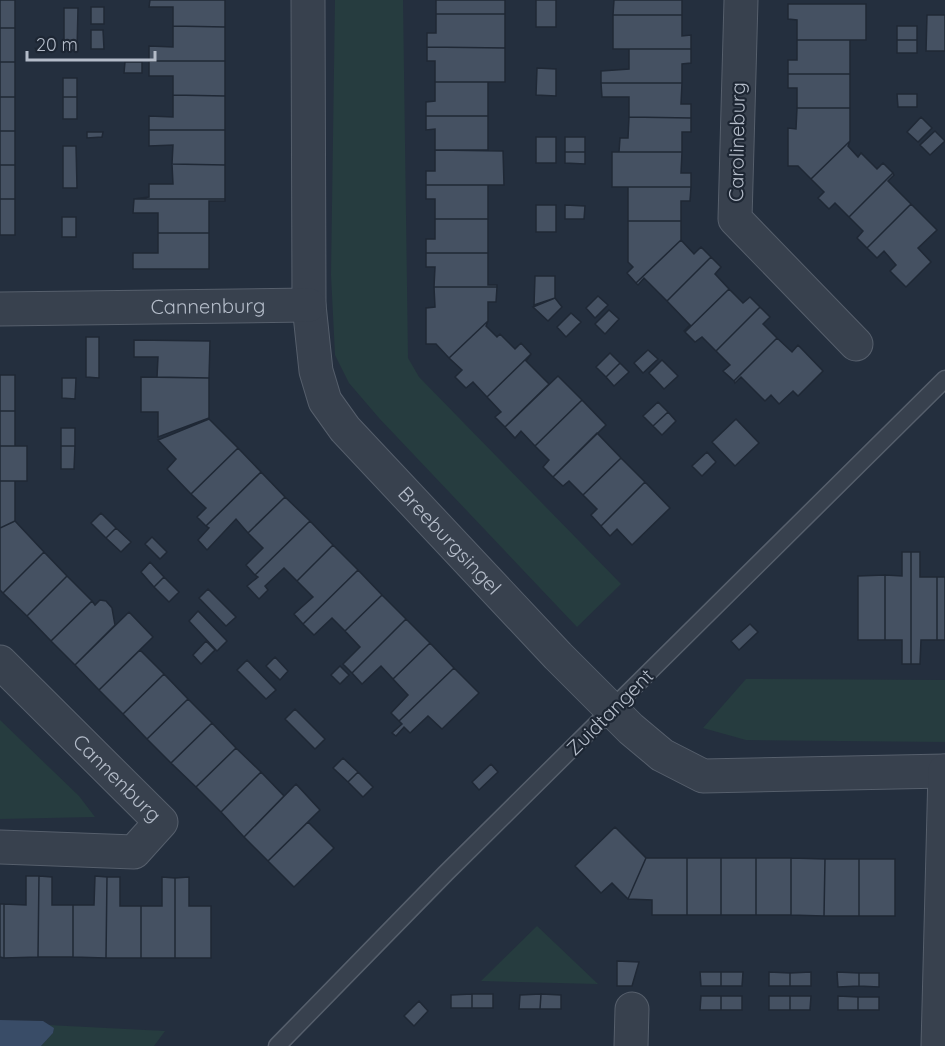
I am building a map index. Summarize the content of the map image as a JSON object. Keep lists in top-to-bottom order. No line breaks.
{"streets":{"street":["Carolineburg","Cannenburg","Breeburgsingel"],"lane":["Zuidtangent"]},"crossings":[["Cannenburg","Breeburgsingel"],["Breeburgsingel","Zuidtangent"]],"scale_bar":"20 m"}
